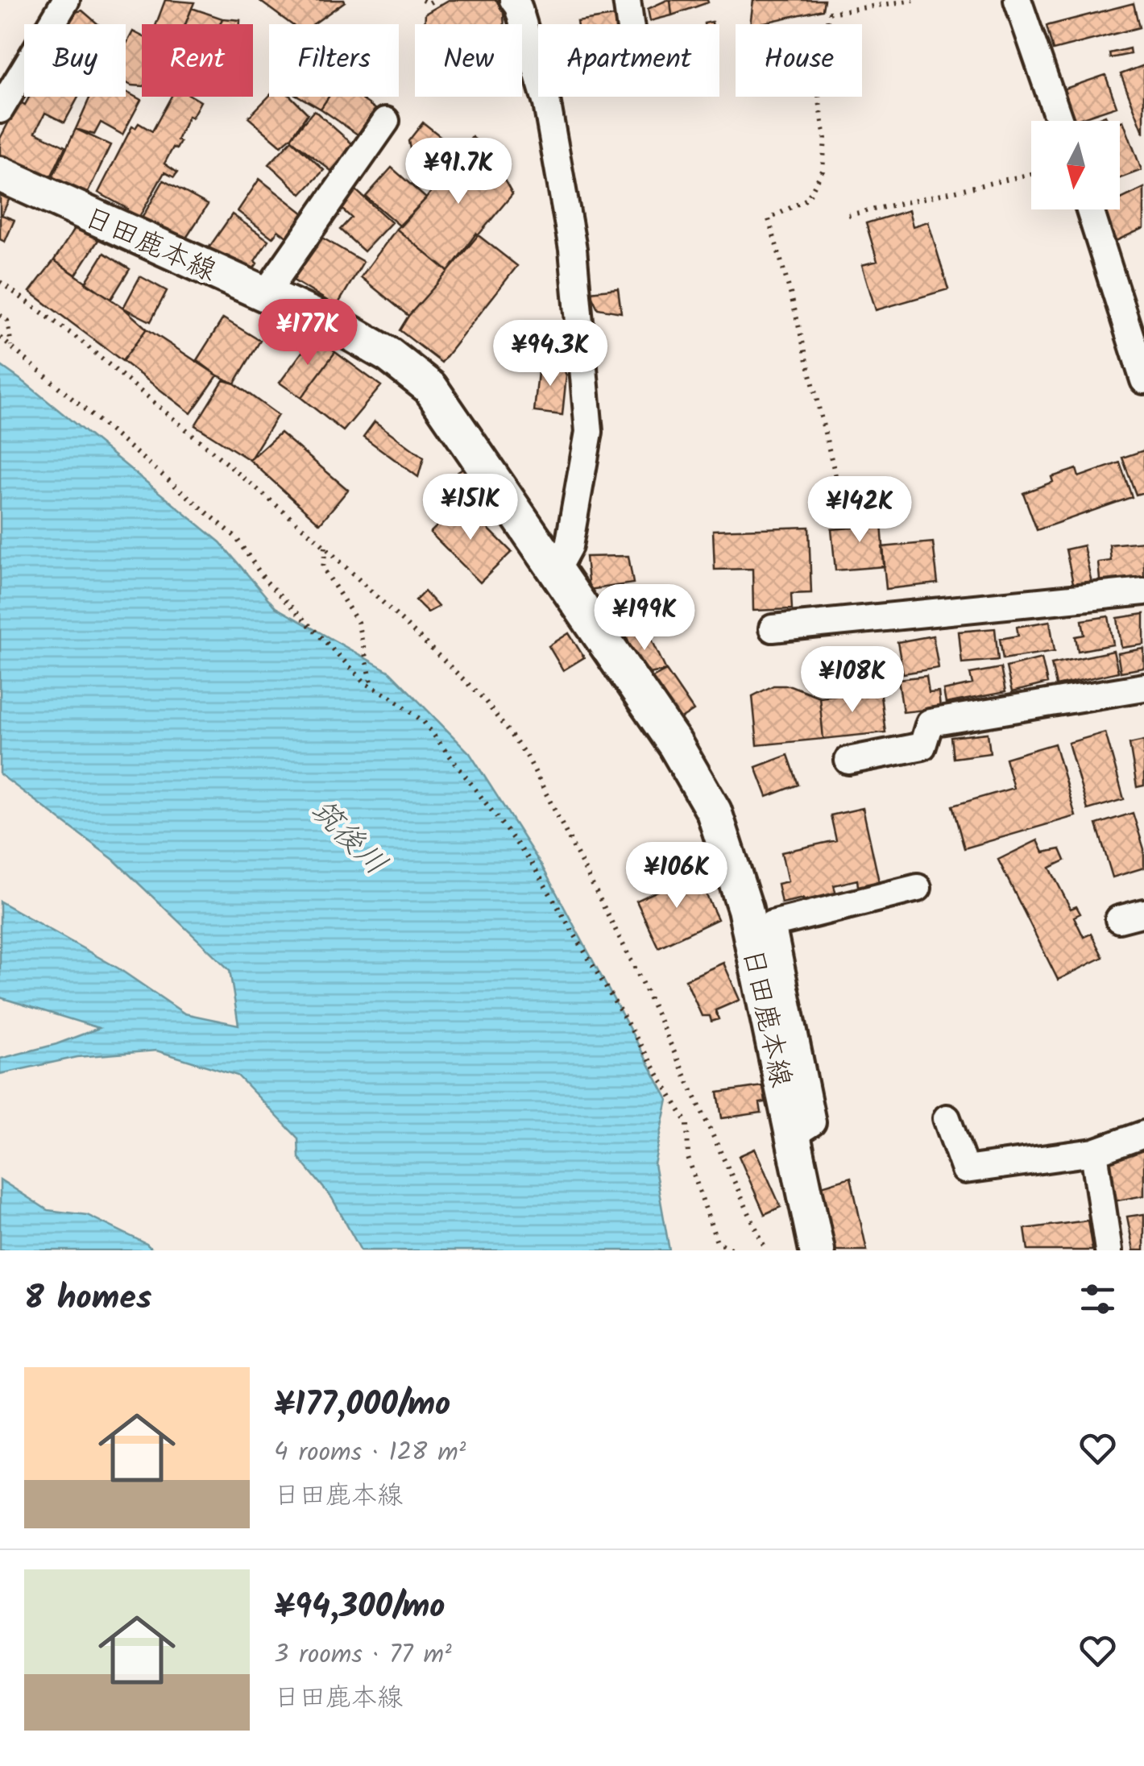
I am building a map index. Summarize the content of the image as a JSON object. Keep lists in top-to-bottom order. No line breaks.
{"streets":{"main road":["日田鹿本線"]},"water":["筑後川"],"north":"bottom","page":{"chip":["Buy","Rent","Filters","New","Apartment","House"],"price":["¥91.7K","¥177K","¥94.3K","¥151K","¥142K","¥199K","¥108K","¥106K"],"heading":"8 homes","list":[{"name":"¥177,000/mo","note":"4 rooms · 128 m² · 日田鹿本線"},{"name":"¥94,300/mo","note":"3 rooms · 77 m² · 日田鹿本線"}]}}
